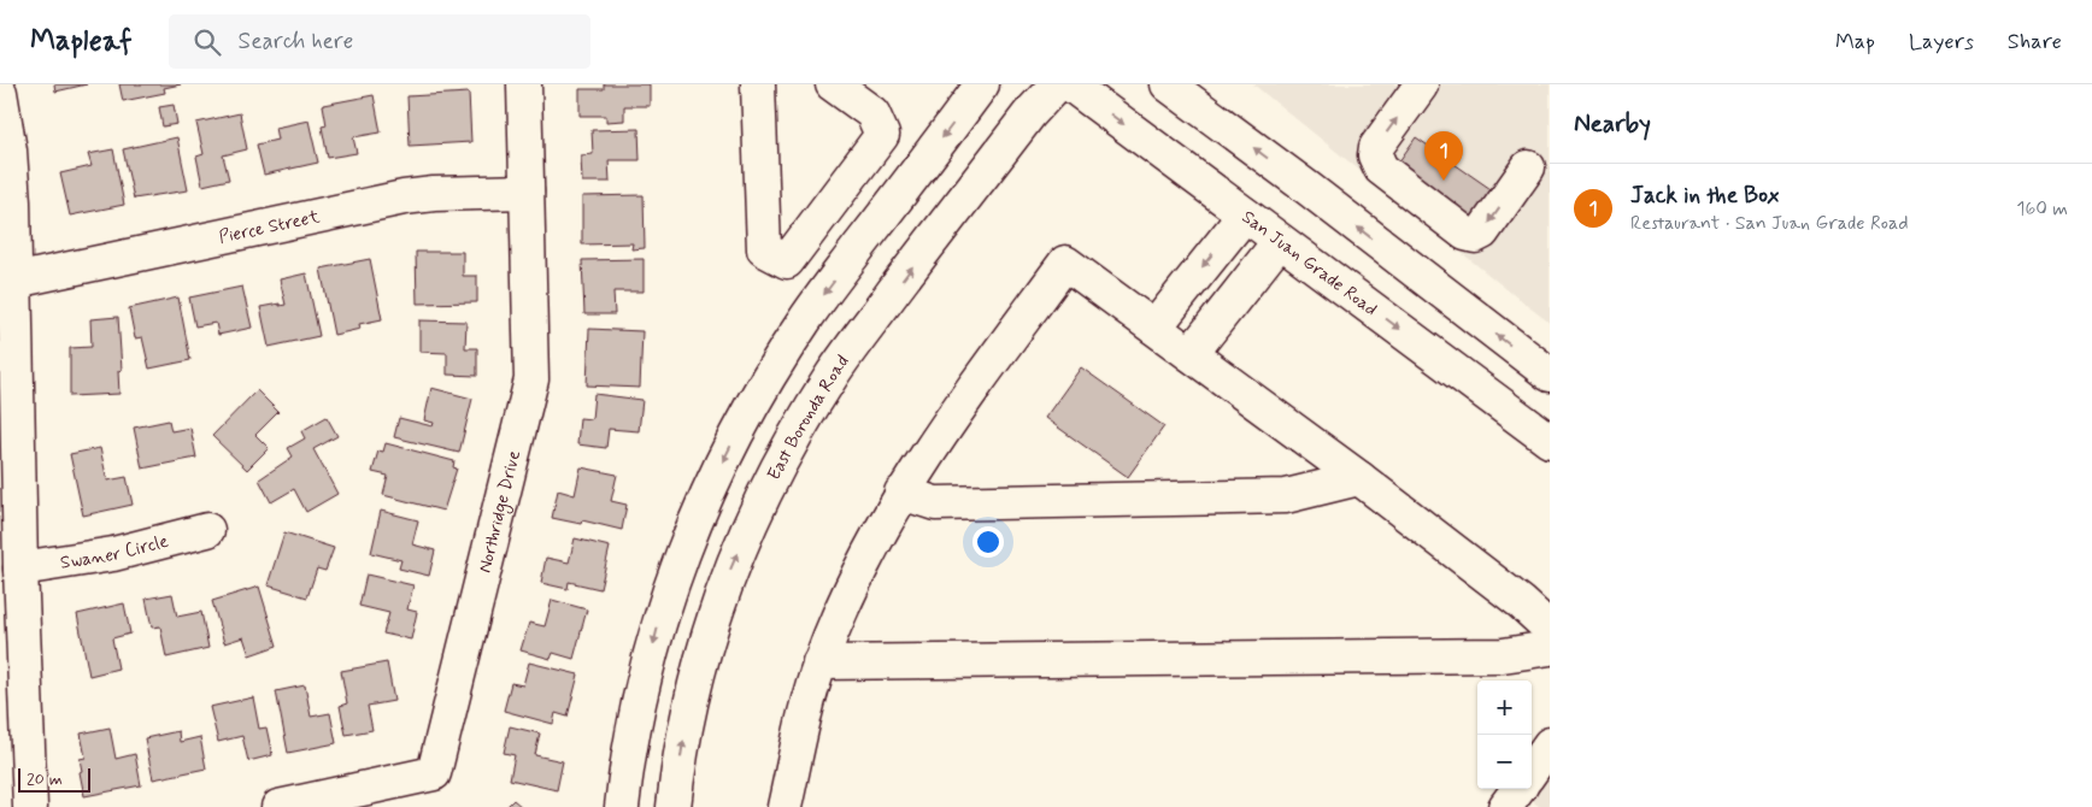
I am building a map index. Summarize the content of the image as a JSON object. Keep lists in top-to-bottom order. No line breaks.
{"streets":{"main road":["Pierce Street","San Juan Grade Road","East Boronda Road","Northridge Drive","Swaner Circle"]},"crossings":[["Pierce Street","Northridge Drive"]],"scale_bar":"20 m","page":{"header":"Mapleaf","search":"Search here","nav":["Map","Layers","Share"],"heading":"Nearby","pins":"1","list":[{"mark":"1","name":"Jack in the Box","note":"Restaurant · San Juan Grade Road","value":"160 m"}],"map_buttons":["+","−"],"scale":"20 m"}}
